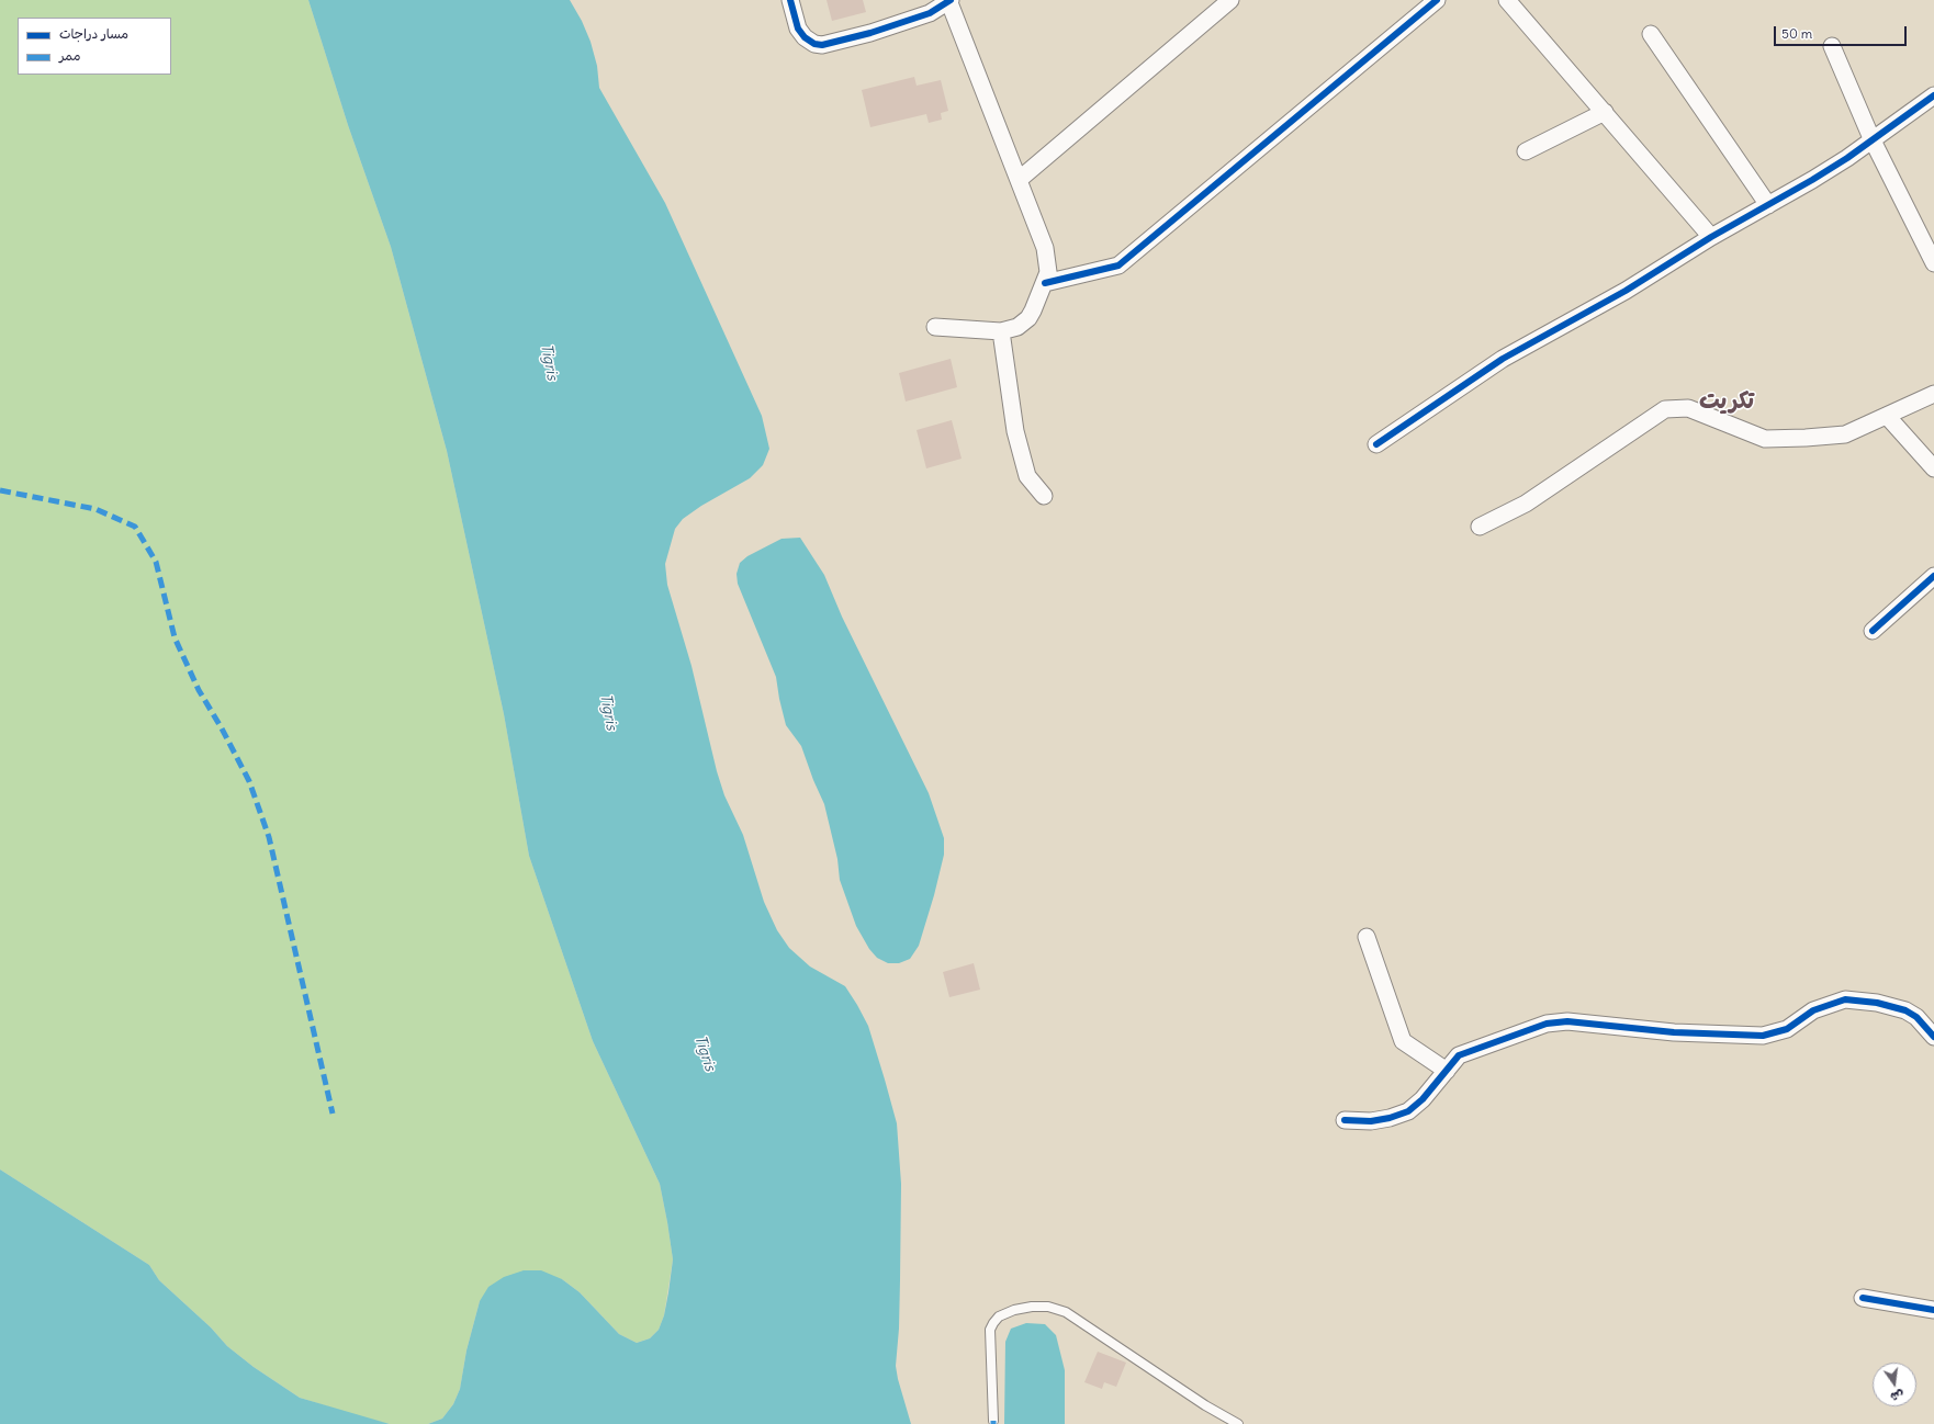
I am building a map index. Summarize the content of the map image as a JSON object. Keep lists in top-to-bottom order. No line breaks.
{"districts":["تكريت"],"water":["Tigris"],"legend":["مسار دراجات","ممر"],"scale_bar":"50 m","north":"bottom"}
